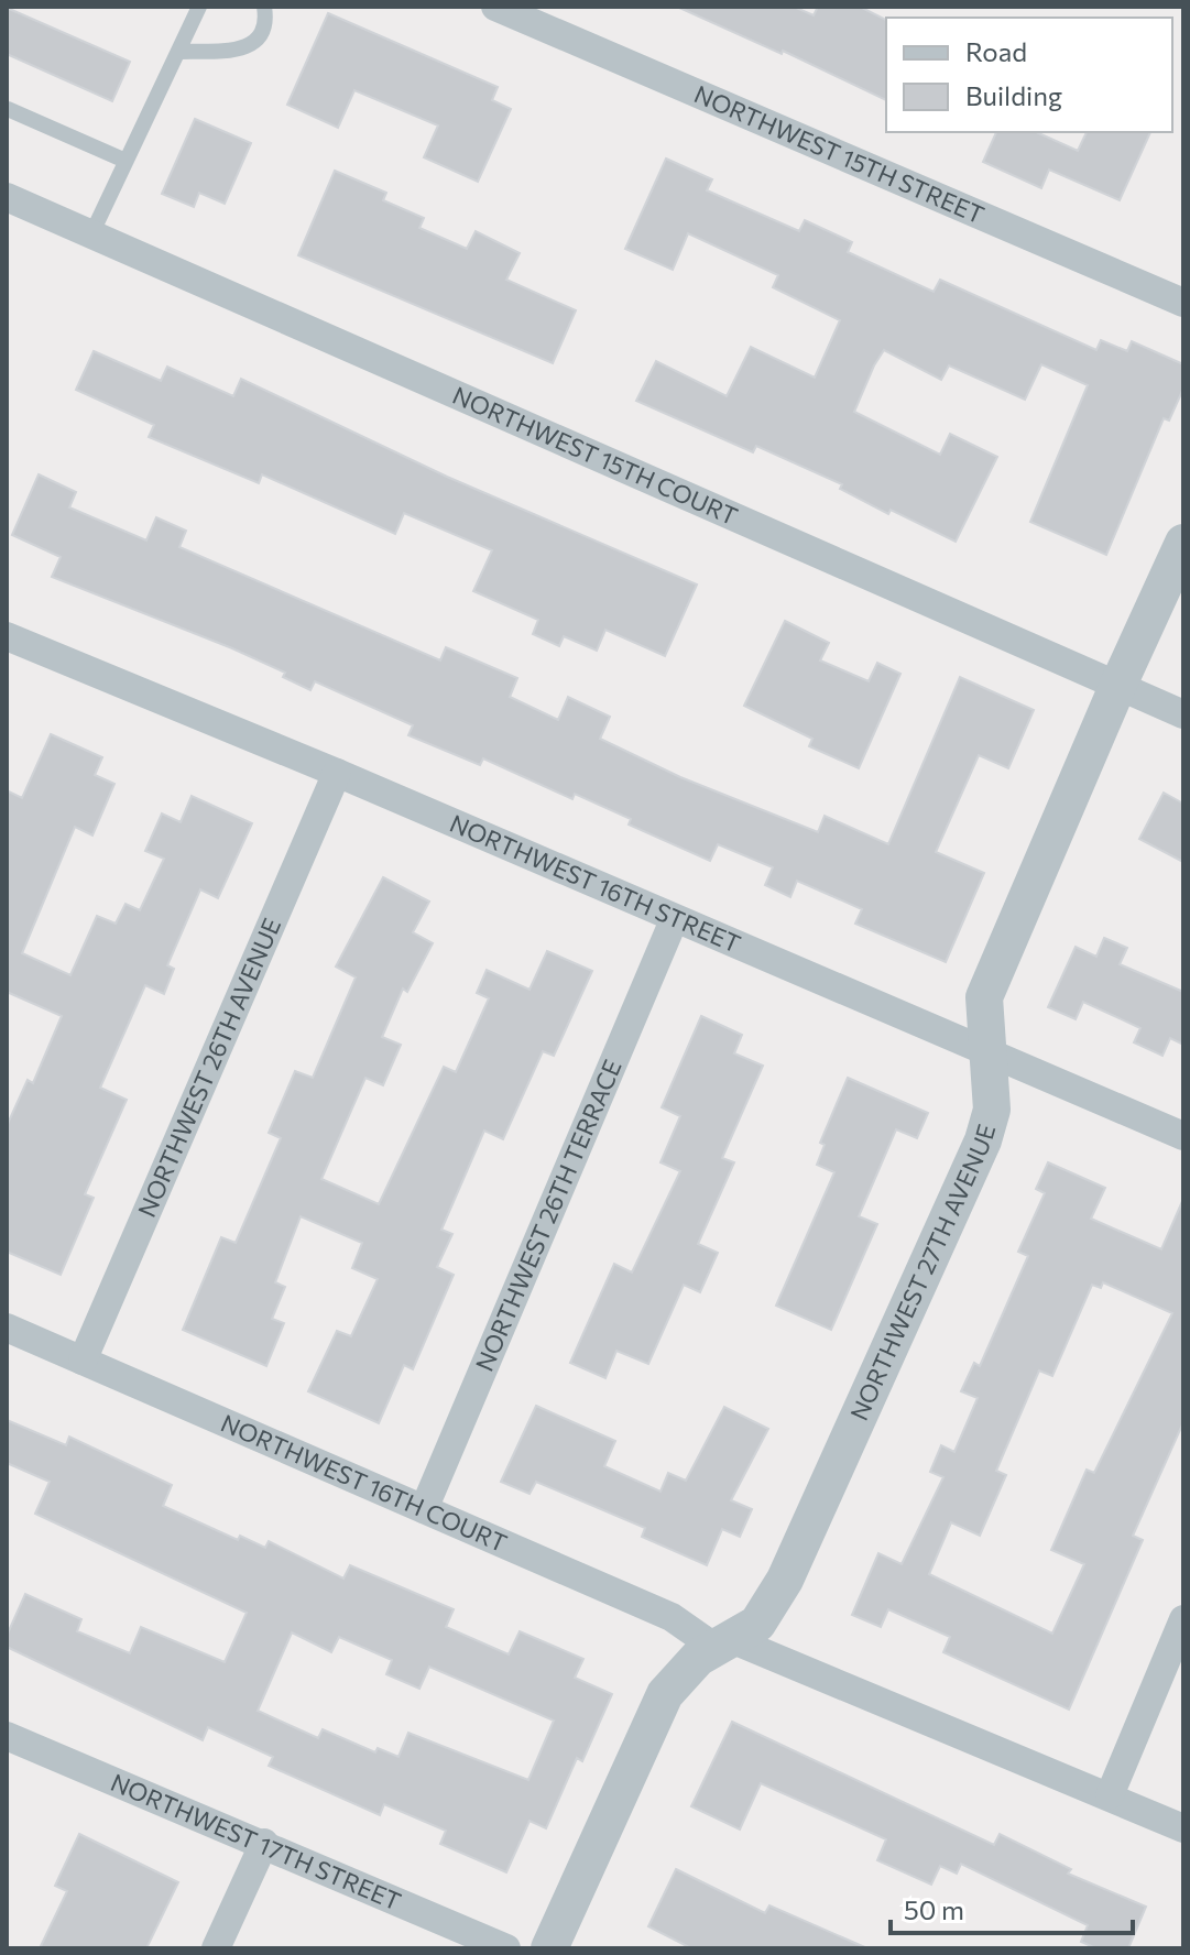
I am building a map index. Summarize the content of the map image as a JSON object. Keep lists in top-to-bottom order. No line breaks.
{"streets":{"street":["NORTHWEST 15TH STREET","NORTHWEST 15TH COURT","NORTHWEST 16TH STREET","NORTHWEST 26TH AVENUE","NORTHWEST 26TH TERRACE","NORTHWEST 27TH AVENUE","NORTHWEST 16TH COURT","NORTHWEST 17TH STREET"]},"crossings":[["NORTHWEST 15TH COURT","NORTHWEST 27TH AVENUE"],["NORTHWEST 16TH STREET","NORTHWEST 26TH AVENUE"],["NORTHWEST 16TH STREET","NORTHWEST 26TH TERRACE"],["NORTHWEST 16TH STREET","NORTHWEST 27TH AVENUE"],["NORTHWEST 26TH AVENUE","NORTHWEST 16TH COURT"],["NORTHWEST 26TH TERRACE","NORTHWEST 16TH COURT"],["NORTHWEST 27TH AVENUE","NORTHWEST 16TH COURT"]],"legend":["Road","Building"],"scale_bar":"50 m"}
